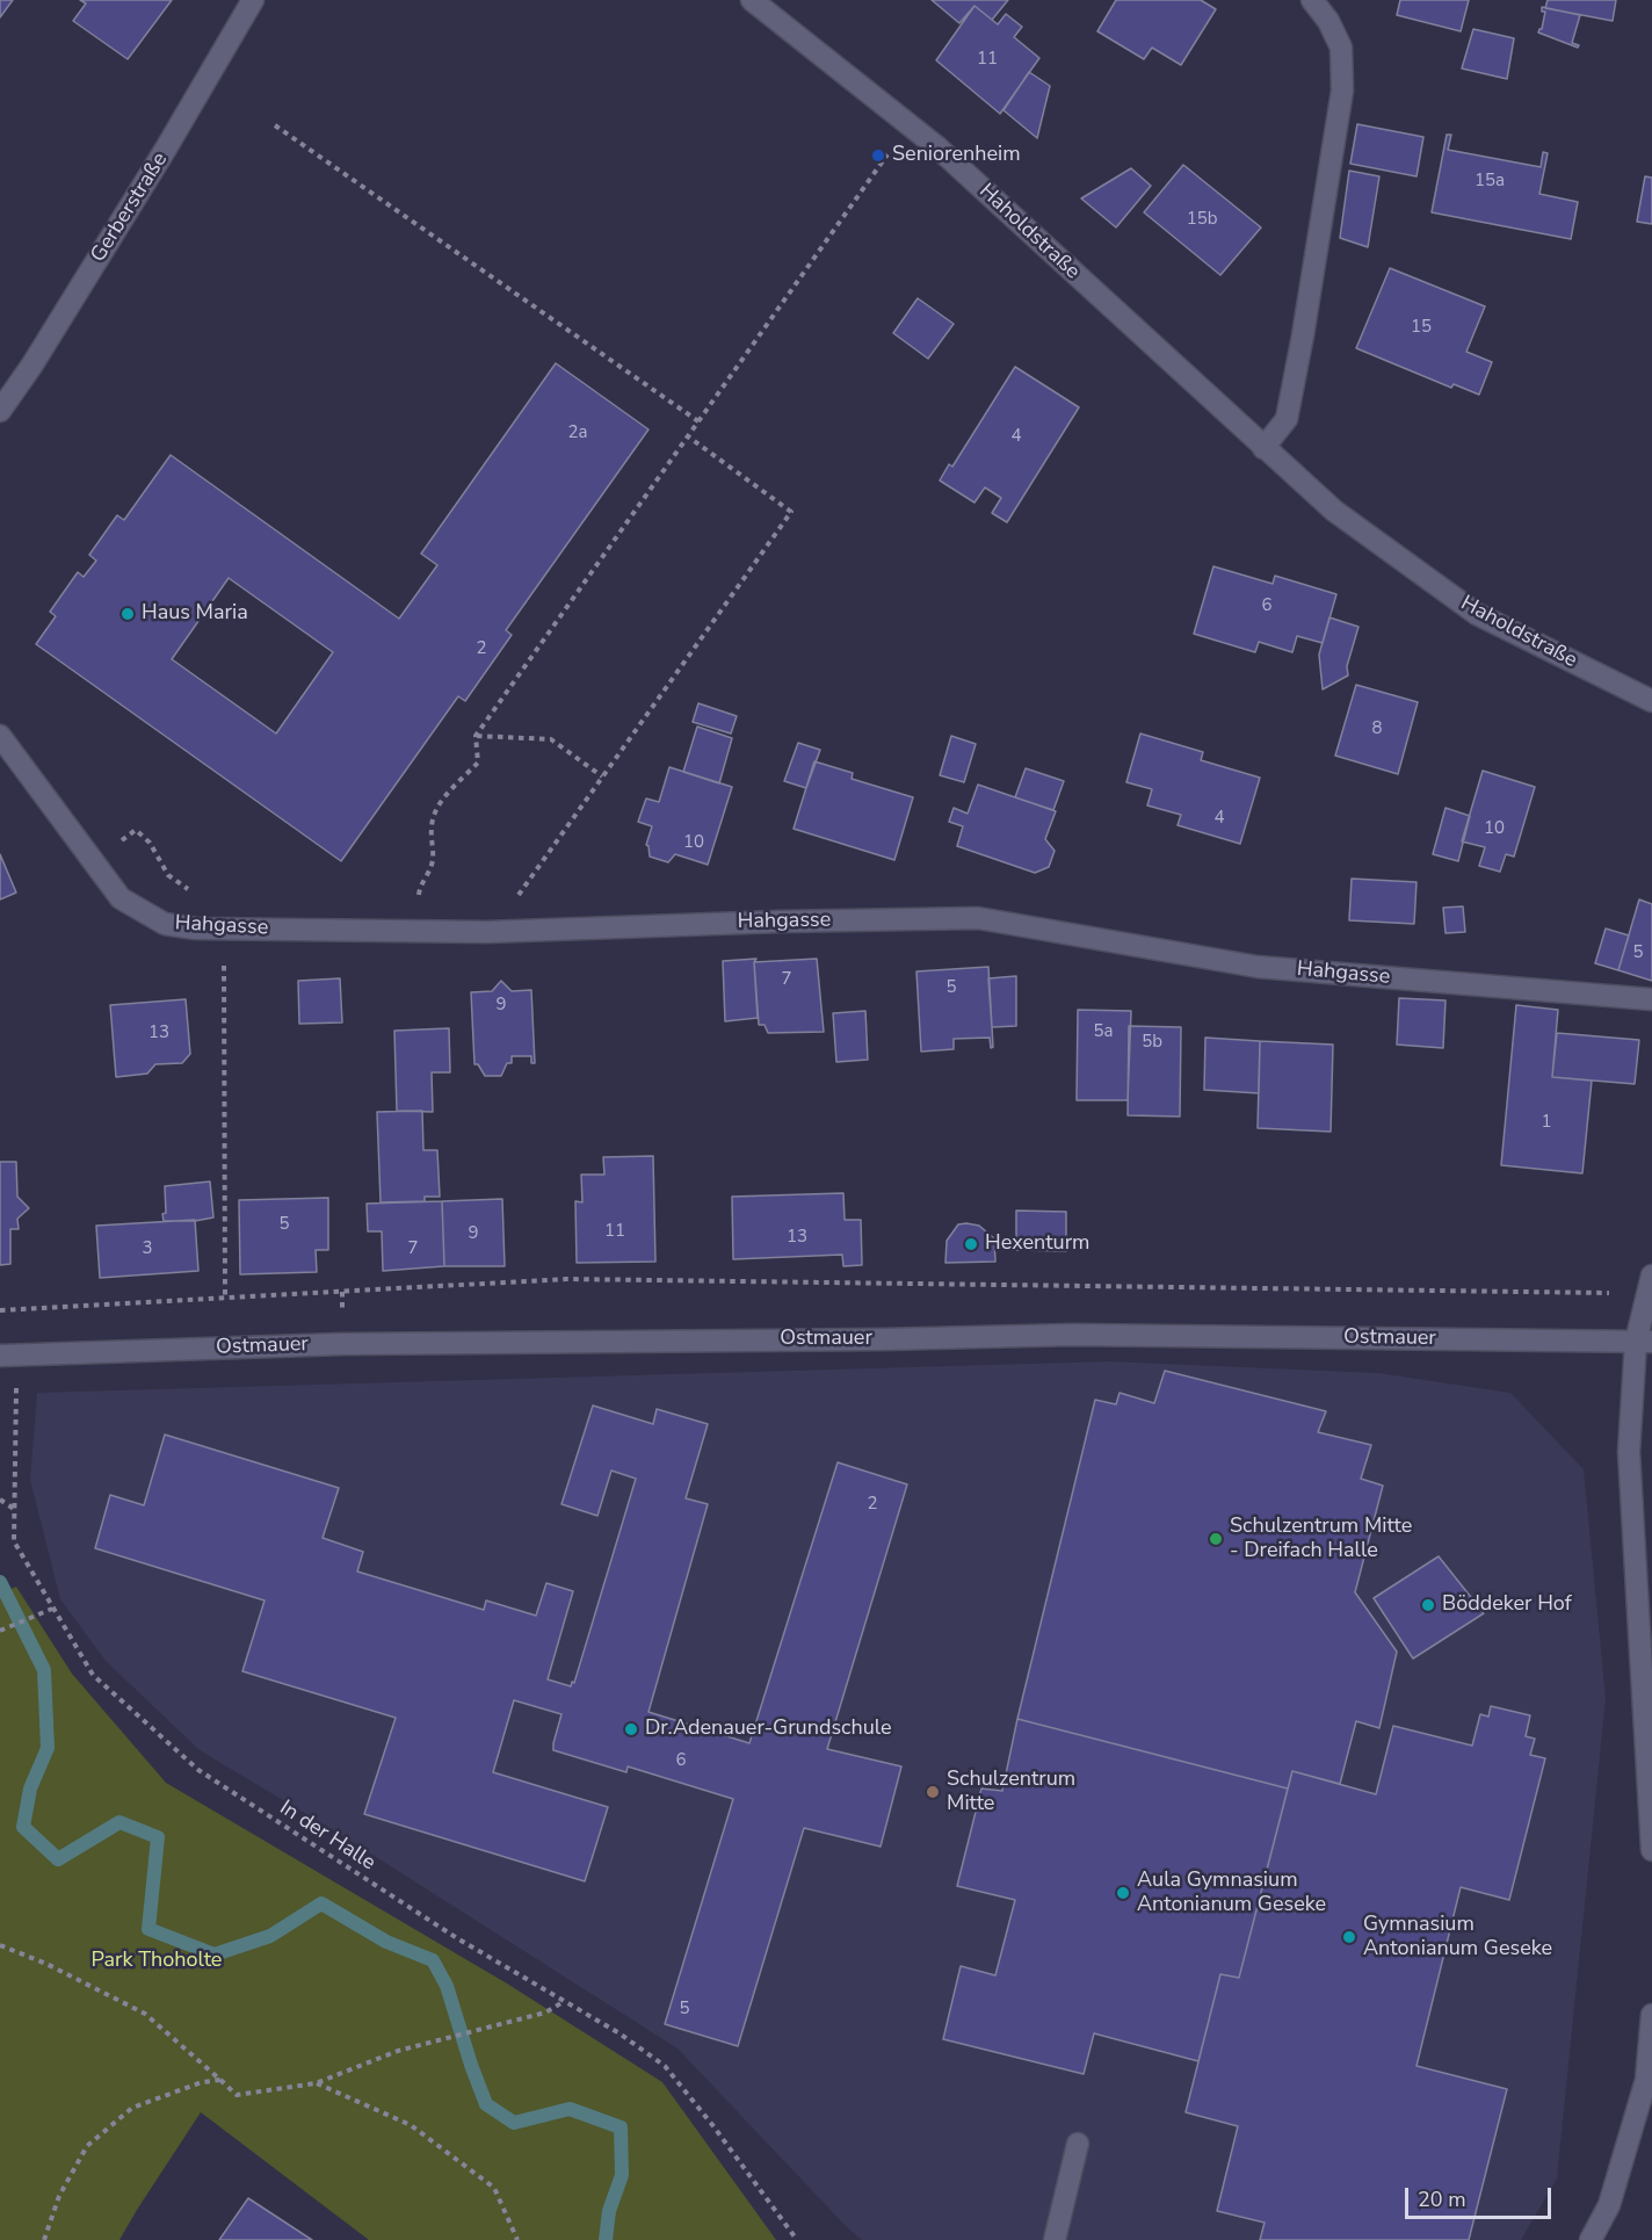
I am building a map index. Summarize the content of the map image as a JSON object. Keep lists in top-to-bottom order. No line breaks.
{"streets":{"street":["Gerberstraße","Haholdstraße","Hahgasse","Ostmauer"],"path":["In der Halle"]},"crossings":[["Ostmauer","In der Halle"]],"parks":["Park Thoholte"],"places":["Seniorenheim","Haus Maria","Hexenturm","Schulzentrum Mitte - Dreifach Halle","Böddeker Hof","Dr.Adenauer-Grundschule","Schulzentrum Mitte","Aula Gymnasium Antonianum Geseke","Gymnasium Antonianum Geseke"],"house_numbers":["11","15a","15b","15","2a","4","6","2","8","4","10","10","5","7","5","9","5a","13","5b","1","5","11","9","13","3","7","2","6","5"],"scale_bar":"20 m"}
